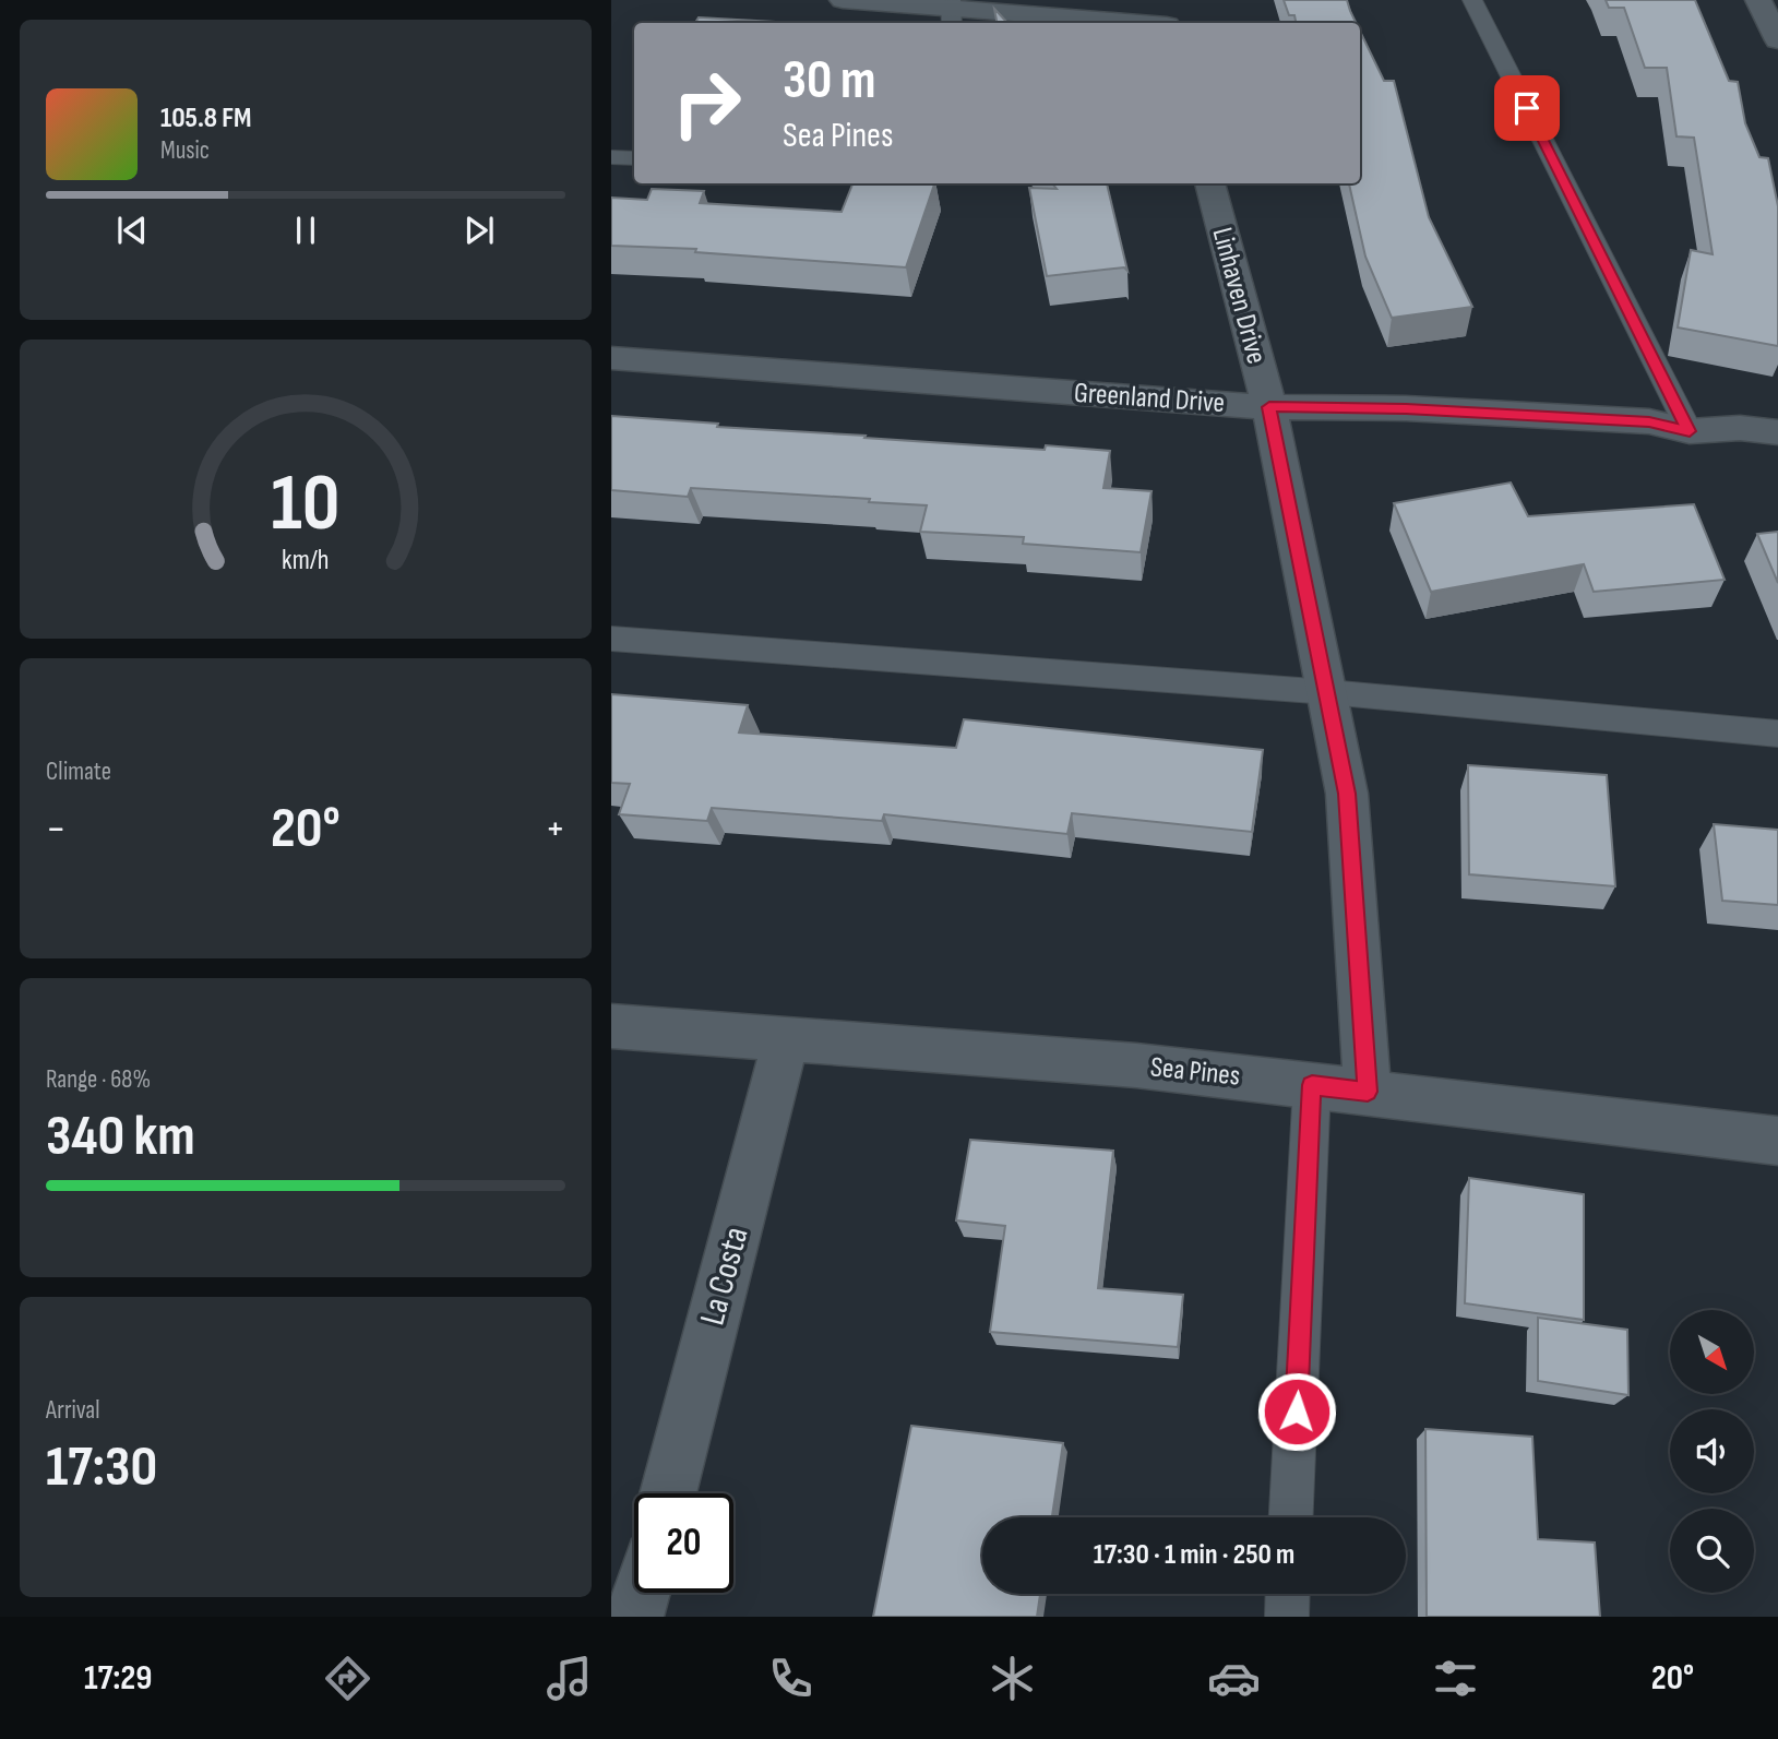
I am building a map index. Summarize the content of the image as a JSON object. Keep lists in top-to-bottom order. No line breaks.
{"streets":{"street":["Linhaven Drive","Greenland Drive","Sea Pines","La Costa"]},"crossings":[["Linhaven Drive","Greenland Drive"],["Linhaven Drive","Sea Pines"],["Sea Pines","La Costa"]],"north":"bottom right","page":{"turn":["30 m","Sea Pines"],"song":["105.8 FM","Music"],"tile":["Climate",["Range · 68%","340 km"],["Arrival","17:30"]],"heat":["−","20°","+"],"limit":"20","trip":"17:30 · 1 min · 250 m","tabs":["17:29","20°"],"gauge":["10","km/h"]}}
